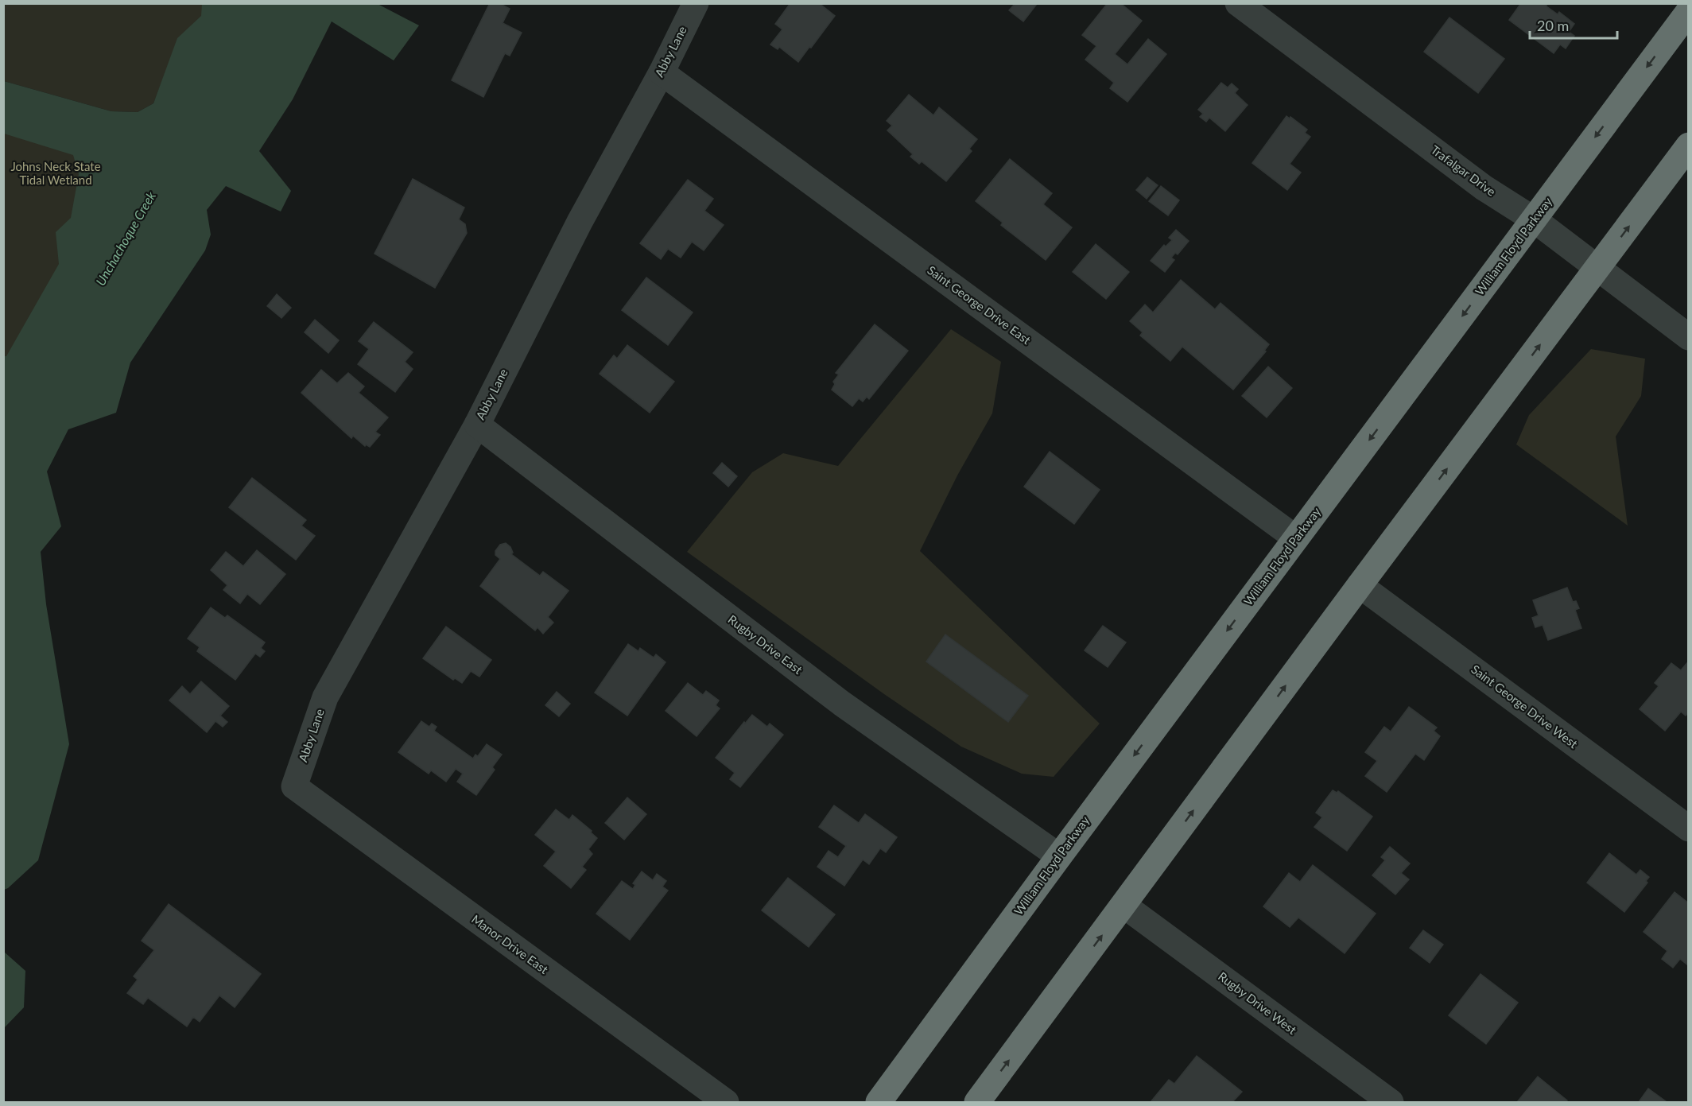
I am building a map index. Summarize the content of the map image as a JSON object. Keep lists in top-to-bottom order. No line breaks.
{"streets":{"highway":["William Floyd Parkway"],"street":["Abby Lane","Trafalgar Drive","Saint George Drive East","Rugby Drive East","Saint George Drive West","Manor Drive East","Rugby Drive West"]},"crossings":[["Abby Lane","Saint George Drive East"],["Abby Lane","Rugby Drive East"],["Abby Lane","Manor Drive East"],["Trafalgar Drive","William Floyd Parkway"],["William Floyd Parkway","Saint George Drive East"],["William Floyd Parkway","Rugby Drive East"]],"water":["Unchachoque Creek"],"parks":["Johns Neck State Tidal Wetland"],"scale_bar":"20 m"}
